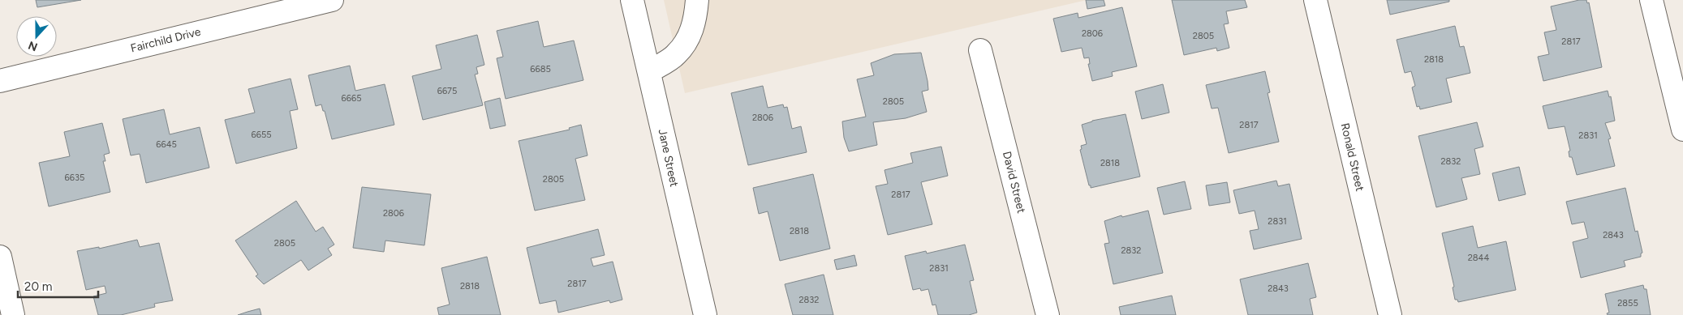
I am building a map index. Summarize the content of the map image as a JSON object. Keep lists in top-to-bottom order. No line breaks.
{"streets":{"street":["Fairchild Drive","Ronald Street","Jane Street","David Street"]},"house_numbers":["2806","2805","2817","2818","6685","6675","6665","2805","2806","2817","6655","2831","6645","2832","2818","6635","2805","2817","2806","2831","2818","2843","2805","2832","2844","2831","2817","2818","2843","2832","2855"],"scale_bar":"20 m","north":"bottom"}
